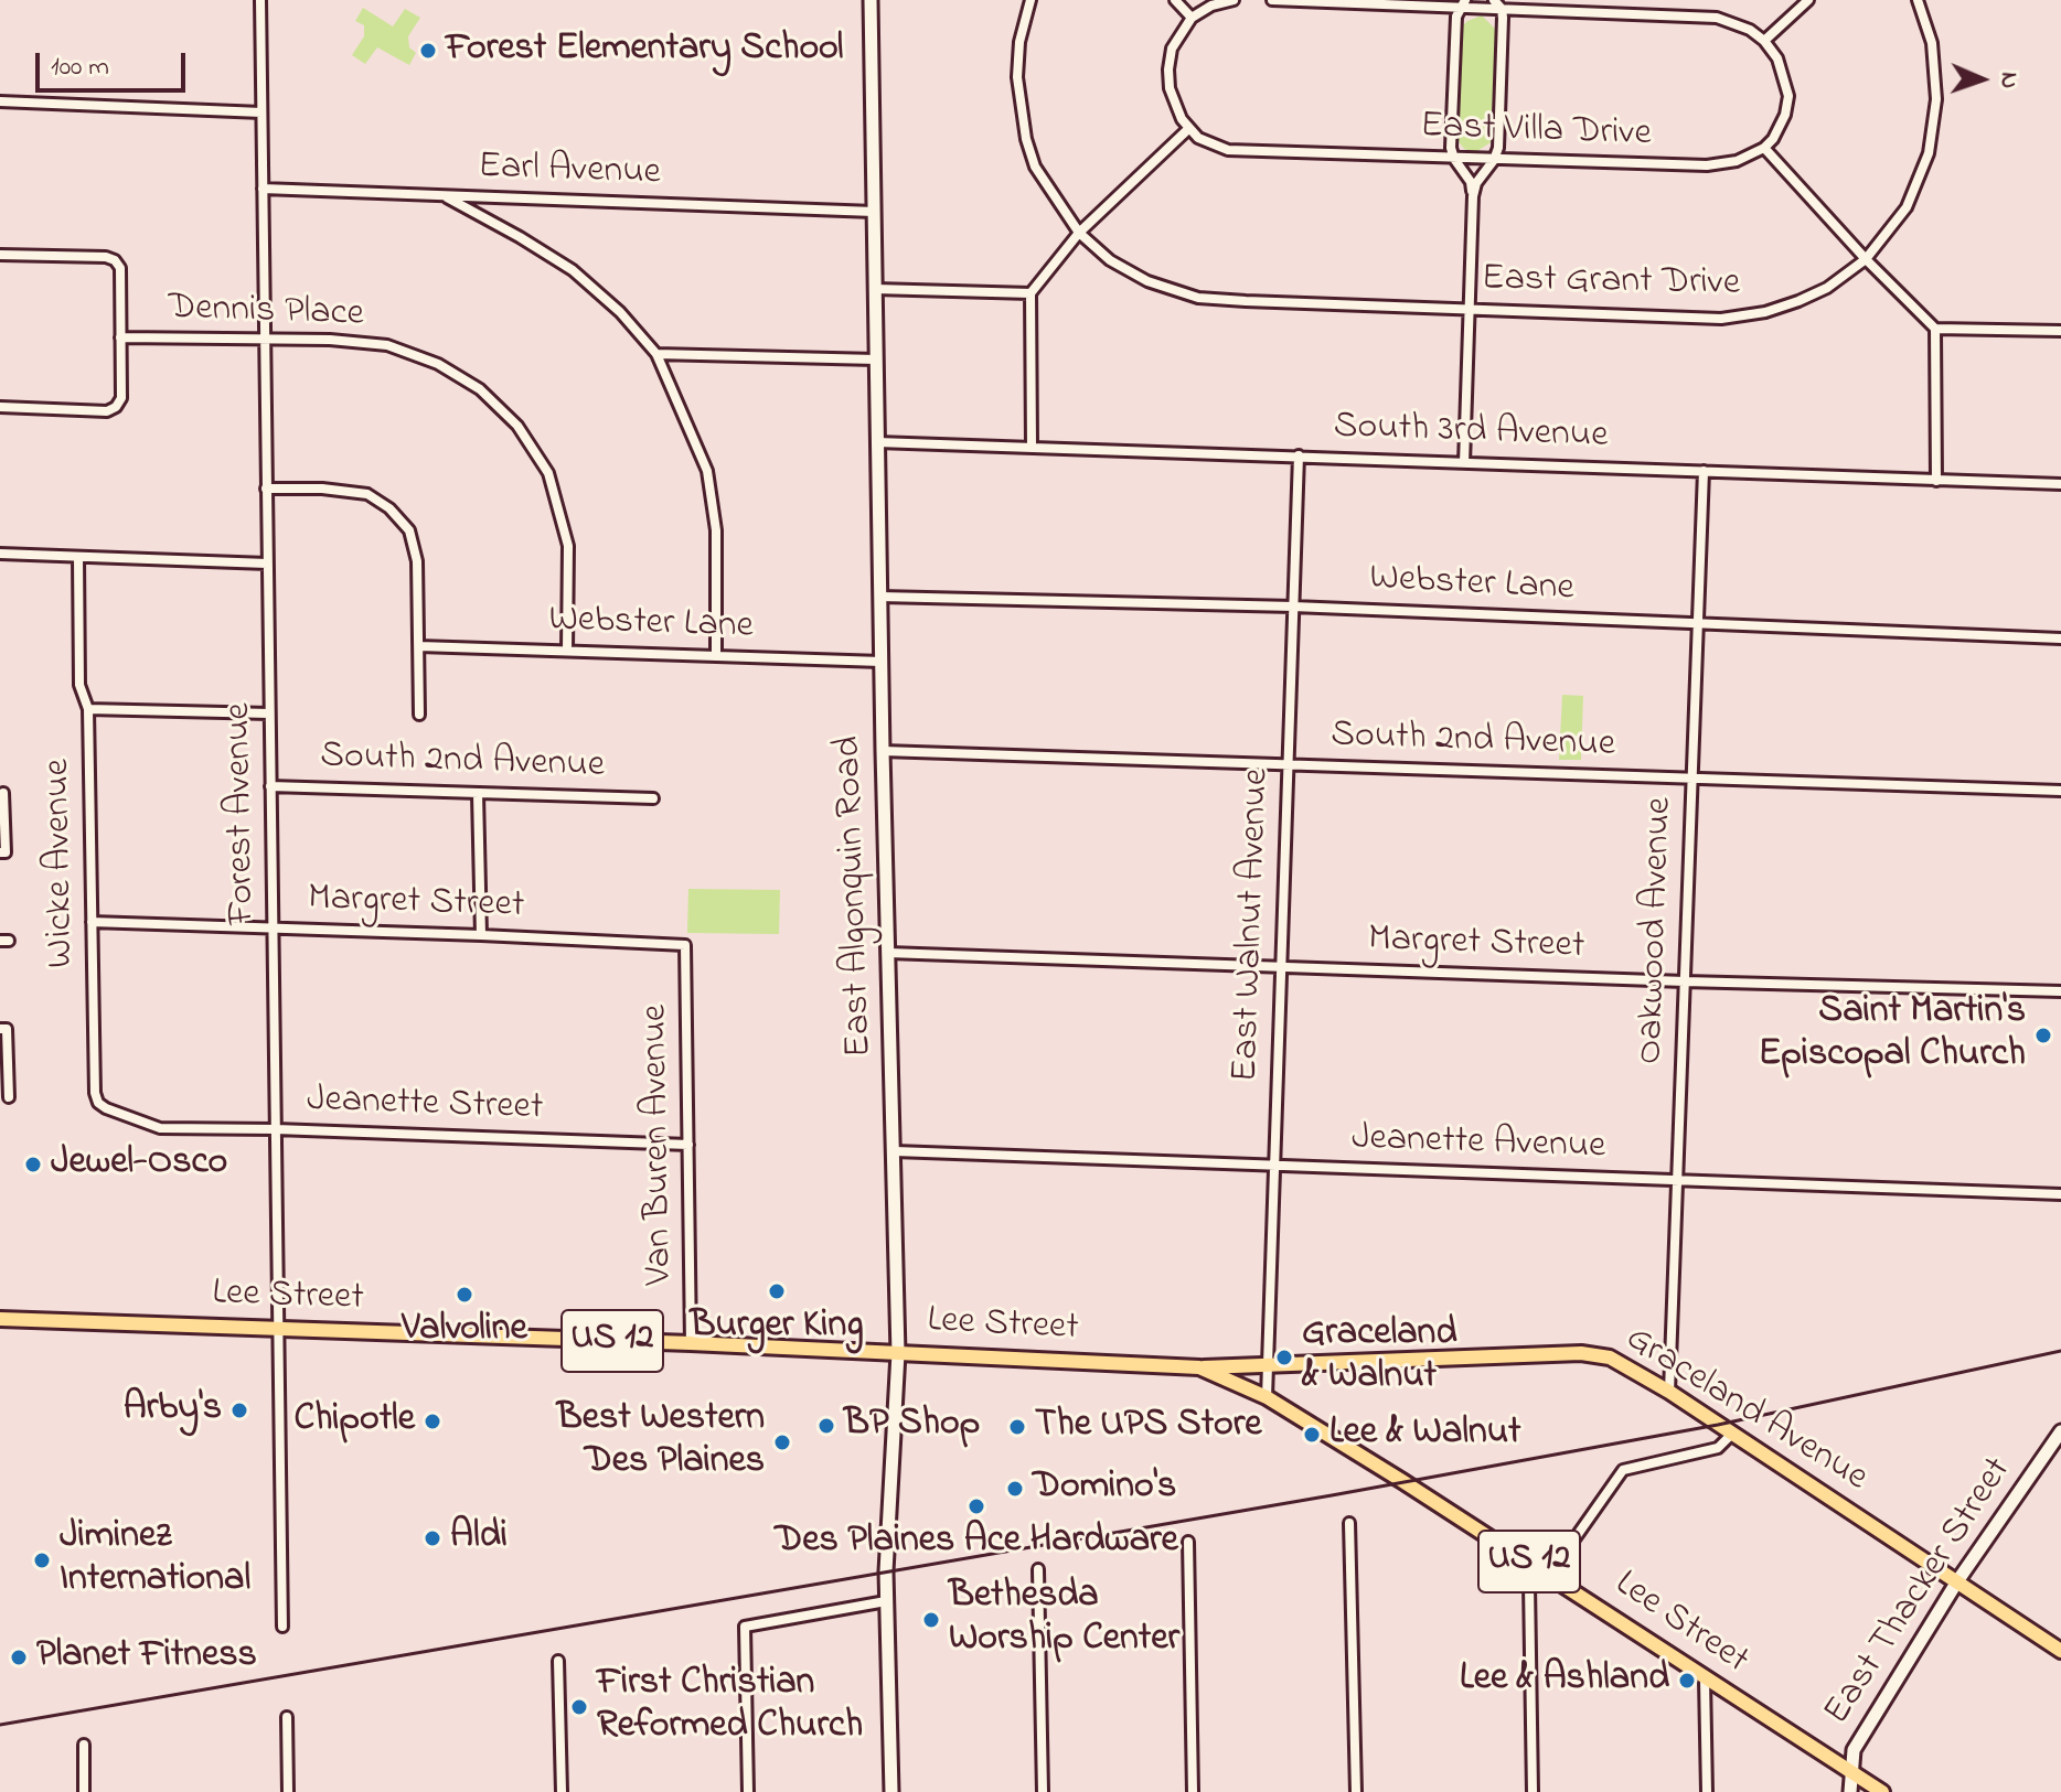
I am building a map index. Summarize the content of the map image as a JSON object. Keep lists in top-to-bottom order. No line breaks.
{"streets":{"main road":["Lee Street","US 12","Graceland Avenue"],"street":["East Villa Drive","Earl Avenue","East Grant Drive","Dennis Place","South 3rd Avenue","Webster Lane","South 2nd Avenue","Forest Avenue","Wicke Avenue","East Algonquin Road","Margret Street","East Walnut Avenue","Oakwood Avenue","Jeanette Street","Van Buren Avenue","Jeanette Avenue","East Thacker Street"]},"crossings":[["Earl Avenue","Forest Avenue"],["Earl Avenue","East Algonquin Road"],["Dennis Place","Webster Lane"],["Dennis Place","Forest Avenue"],["South 3rd Avenue","East Algonquin Road"],["South 3rd Avenue","East Walnut Avenue"],["South 3rd Avenue","Oakwood Avenue"],["Webster Lane","East Algonquin Road"],["Webster Lane","East Walnut Avenue"],["Webster Lane","Oakwood Avenue"],["South 2nd Avenue","Forest Avenue"],["South 2nd Avenue","Wicke Avenue"],["South 2nd Avenue","East Algonquin Road"],["South 2nd Avenue","East Walnut Avenue"],["South 2nd Avenue","Oakwood Avenue"],["Forest Avenue","Margret Street"],["Forest Avenue","Jeanette Street"],["Forest Avenue","Lee Street"],["Wicke Avenue","Margret Street"],["Wicke Avenue","Jeanette Street"],["East Algonquin Road","Margret Street"],["East Algonquin Road","Jeanette Avenue"],["East Algonquin Road","Lee Street"],["Margret Street","East Walnut Avenue"],["Margret Street","Oakwood Avenue"],["Margret Street","Van Buren Avenue"],["East Walnut Avenue","Jeanette Avenue"],["East Walnut Avenue","Lee Street"],["East Walnut Avenue","Graceland Avenue"],["Oakwood Avenue","Jeanette Avenue"],["Oakwood Avenue","Graceland Avenue"],["Jeanette Street","Van Buren Avenue"],["Van Buren Avenue","Lee Street"],["Lee Street","Graceland Avenue"],["Lee Street","East Thacker Street"],["Graceland Avenue","East Thacker Street"]],"places":["Forest Elementary School","Saint Martin's Episcopal Church","Jewel-Osco","Burger King","Valvoline","Graceland & Walnut","Arby's","Chipotle","BP Shop","The UPS Store","Lee & Walnut","Best Western Des Plaines","Domino's","Des Plaines Ace Hardware","Aldi","Jiminez International","Bethesda Worship Center","Planet Fitness","Lee & Ashland","First Christian Reformed Church"],"scale_bar":"100 m","north":"right"}
